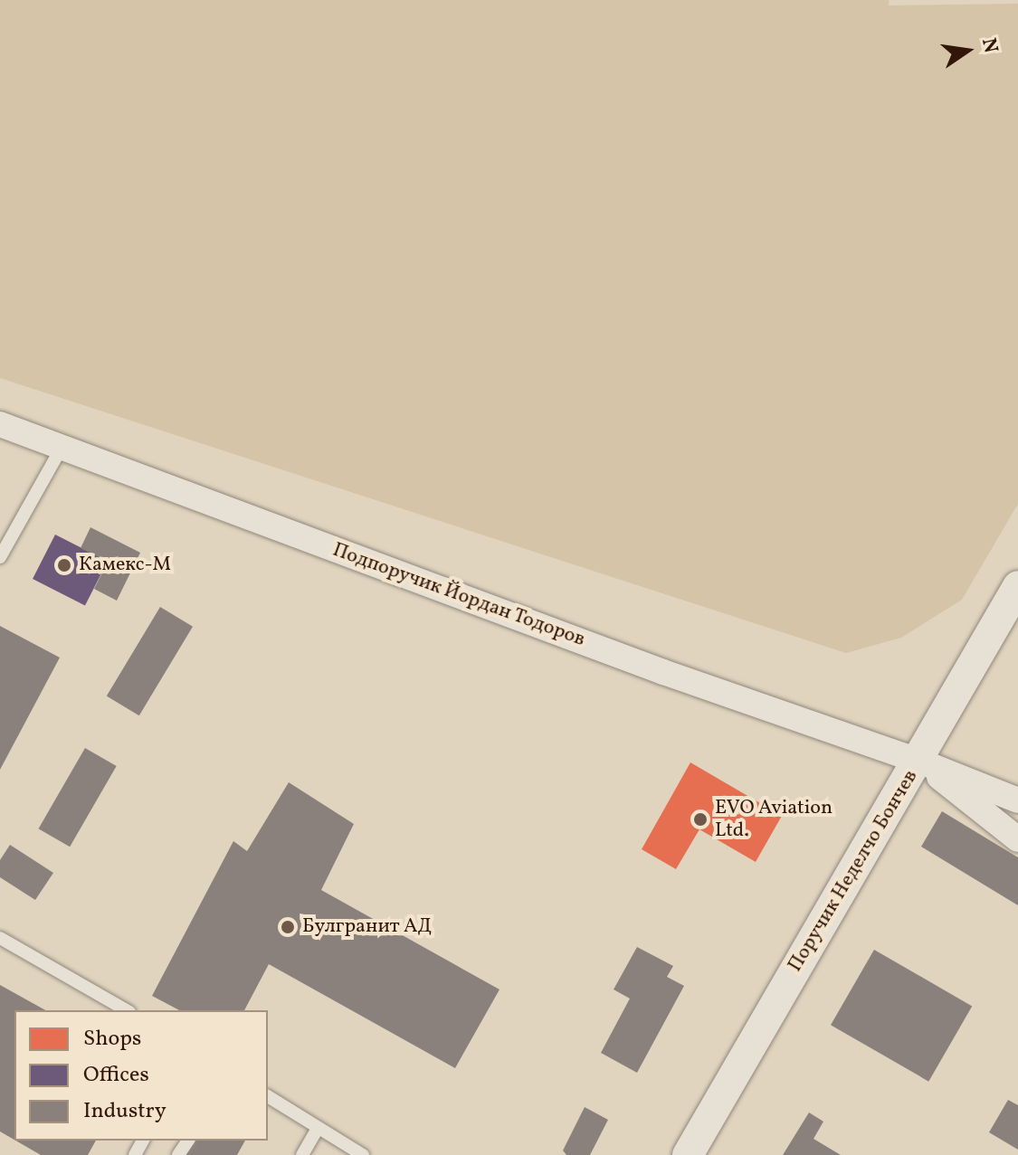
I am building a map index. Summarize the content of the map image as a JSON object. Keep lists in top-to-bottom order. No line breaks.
{"streets":{"street":["Подпоручик Йордан Тодоров","Поручик Неделчо Бончев"]},"crossings":[["Подпоручик Йордан Тодоров","Поручик Неделчо Бончев"]],"places":["Камекс-М","EVO Aviation Ltd.","Булгранит АД"],"legend":["Shops","Offices","Industry"],"north":"right"}
